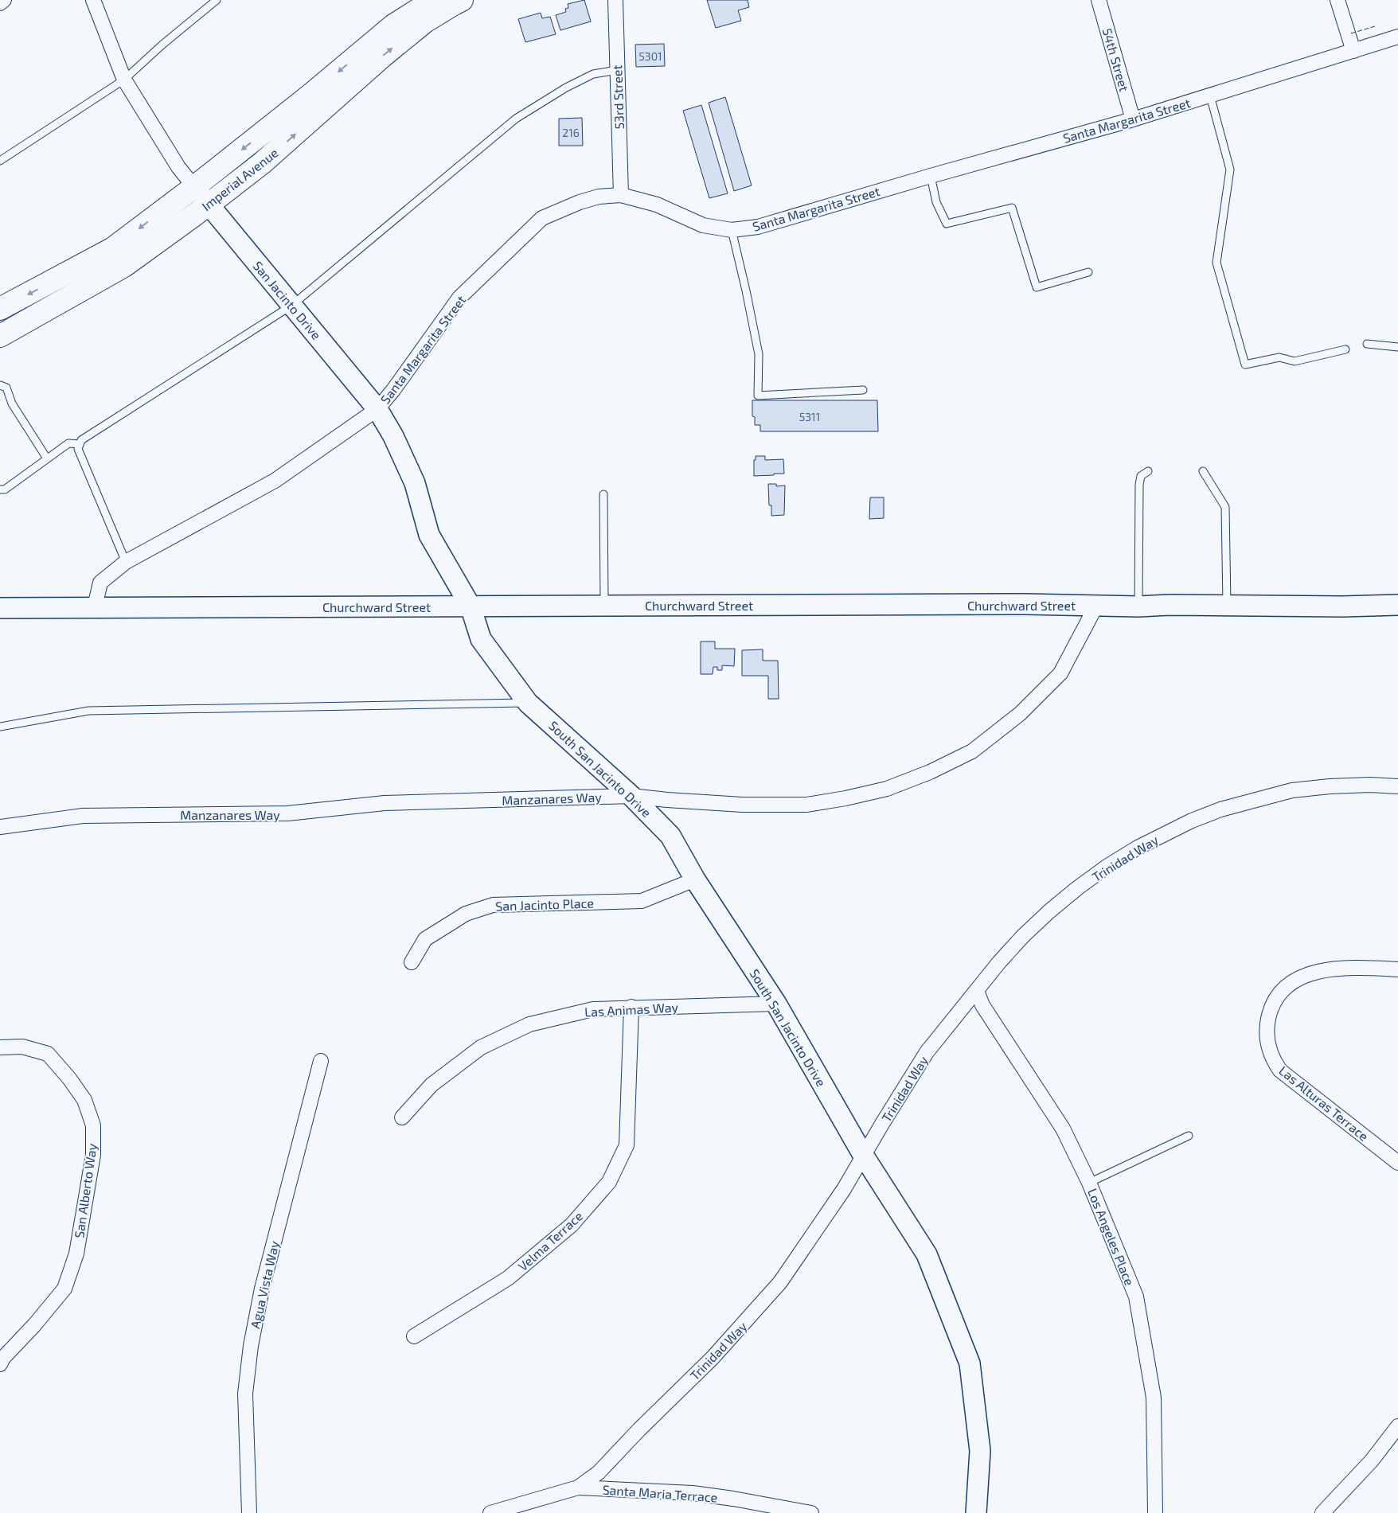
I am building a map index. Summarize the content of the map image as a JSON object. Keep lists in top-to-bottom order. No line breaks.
{"streets":{"main road":["Imperial Avenue"],"street":["54th Street","53rd Street","Santa Margarita Street","San Jacinto Drive","Churchward Street","South San Jacinto Drive","Manzanares Way","Trinidad Way","San Jacinto Place","Las Animas Way","Las Alturas Terrace","San Alberto Way","Los Angeles Place","Velma Terrace","Agua Vista Way","Santa Maria Terrace"]},"crossings":[["54th Street","Santa Margarita Street"],["53rd Street","Santa Margarita Street"],["Santa Margarita Street","San Jacinto Drive"],["Santa Margarita Street","Churchward Street"],["Imperial Avenue","San Jacinto Drive"],["San Jacinto Drive","Churchward Street"],["San Jacinto Drive","South San Jacinto Drive"],["Churchward Street","South San Jacinto Drive"],["Churchward Street","Manzanares Way"],["South San Jacinto Drive","Manzanares Way"],["South San Jacinto Drive","Trinidad Way"],["South San Jacinto Drive","San Jacinto Place"],["South San Jacinto Drive","Las Animas Way"],["Trinidad Way","Los Angeles Place"],["Trinidad Way","Santa Maria Terrace"],["Las Animas Way","Velma Terrace"]],"house_numbers":["5301","216","5311"]}
